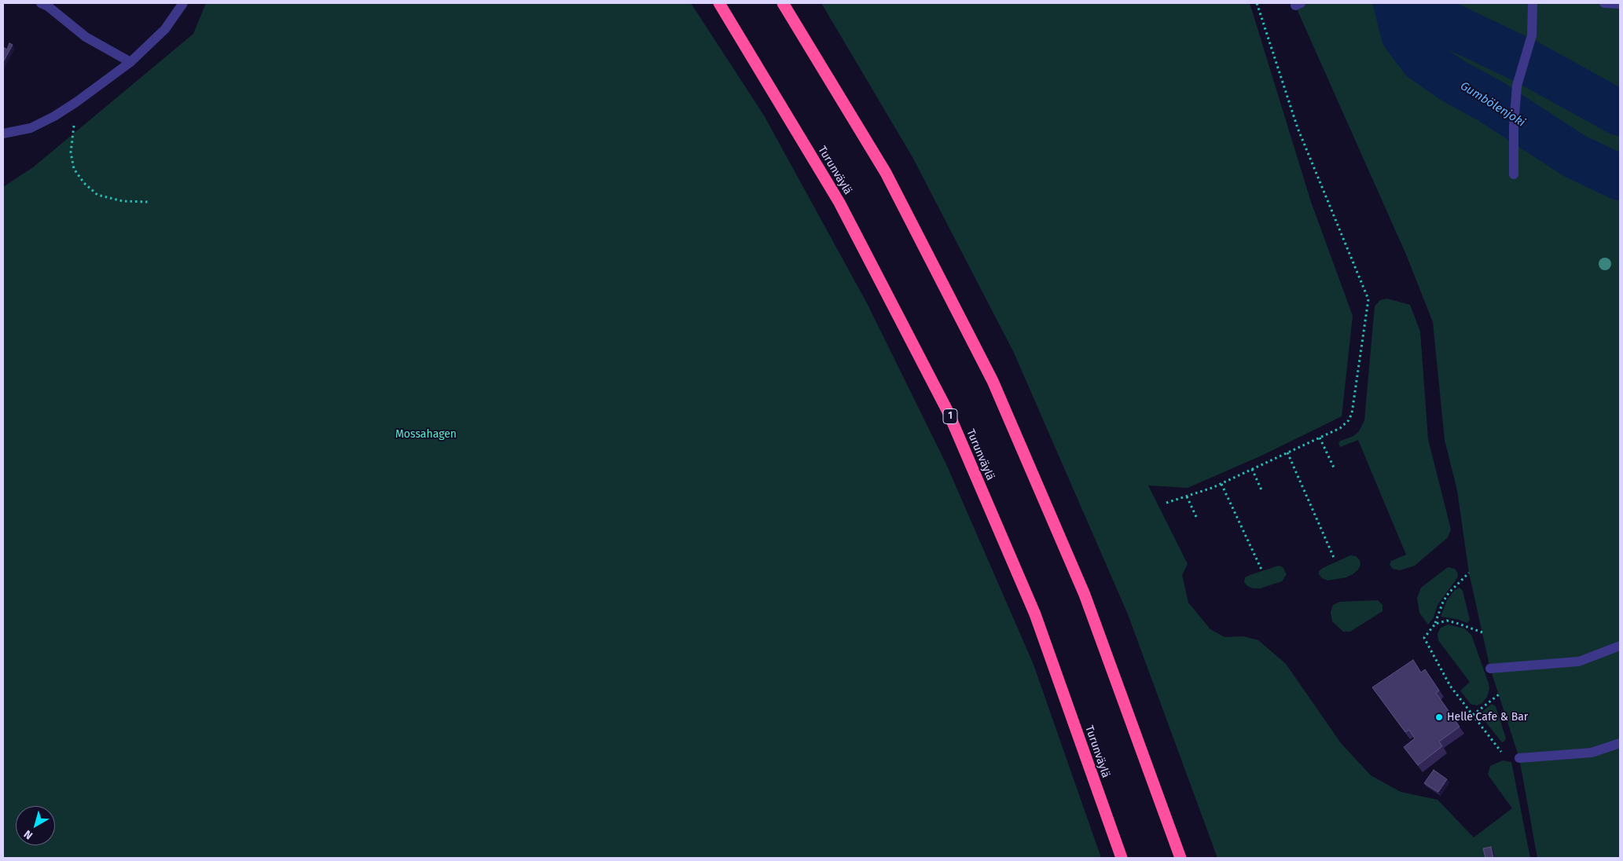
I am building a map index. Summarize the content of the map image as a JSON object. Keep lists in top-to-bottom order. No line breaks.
{"streets":{"highway":["Turunväylä","1"]},"water":["Gumbölenjoki"],"parks":["Mossahagen"],"places":["Helle Cafe & Bar"],"north":"bottom left"}
